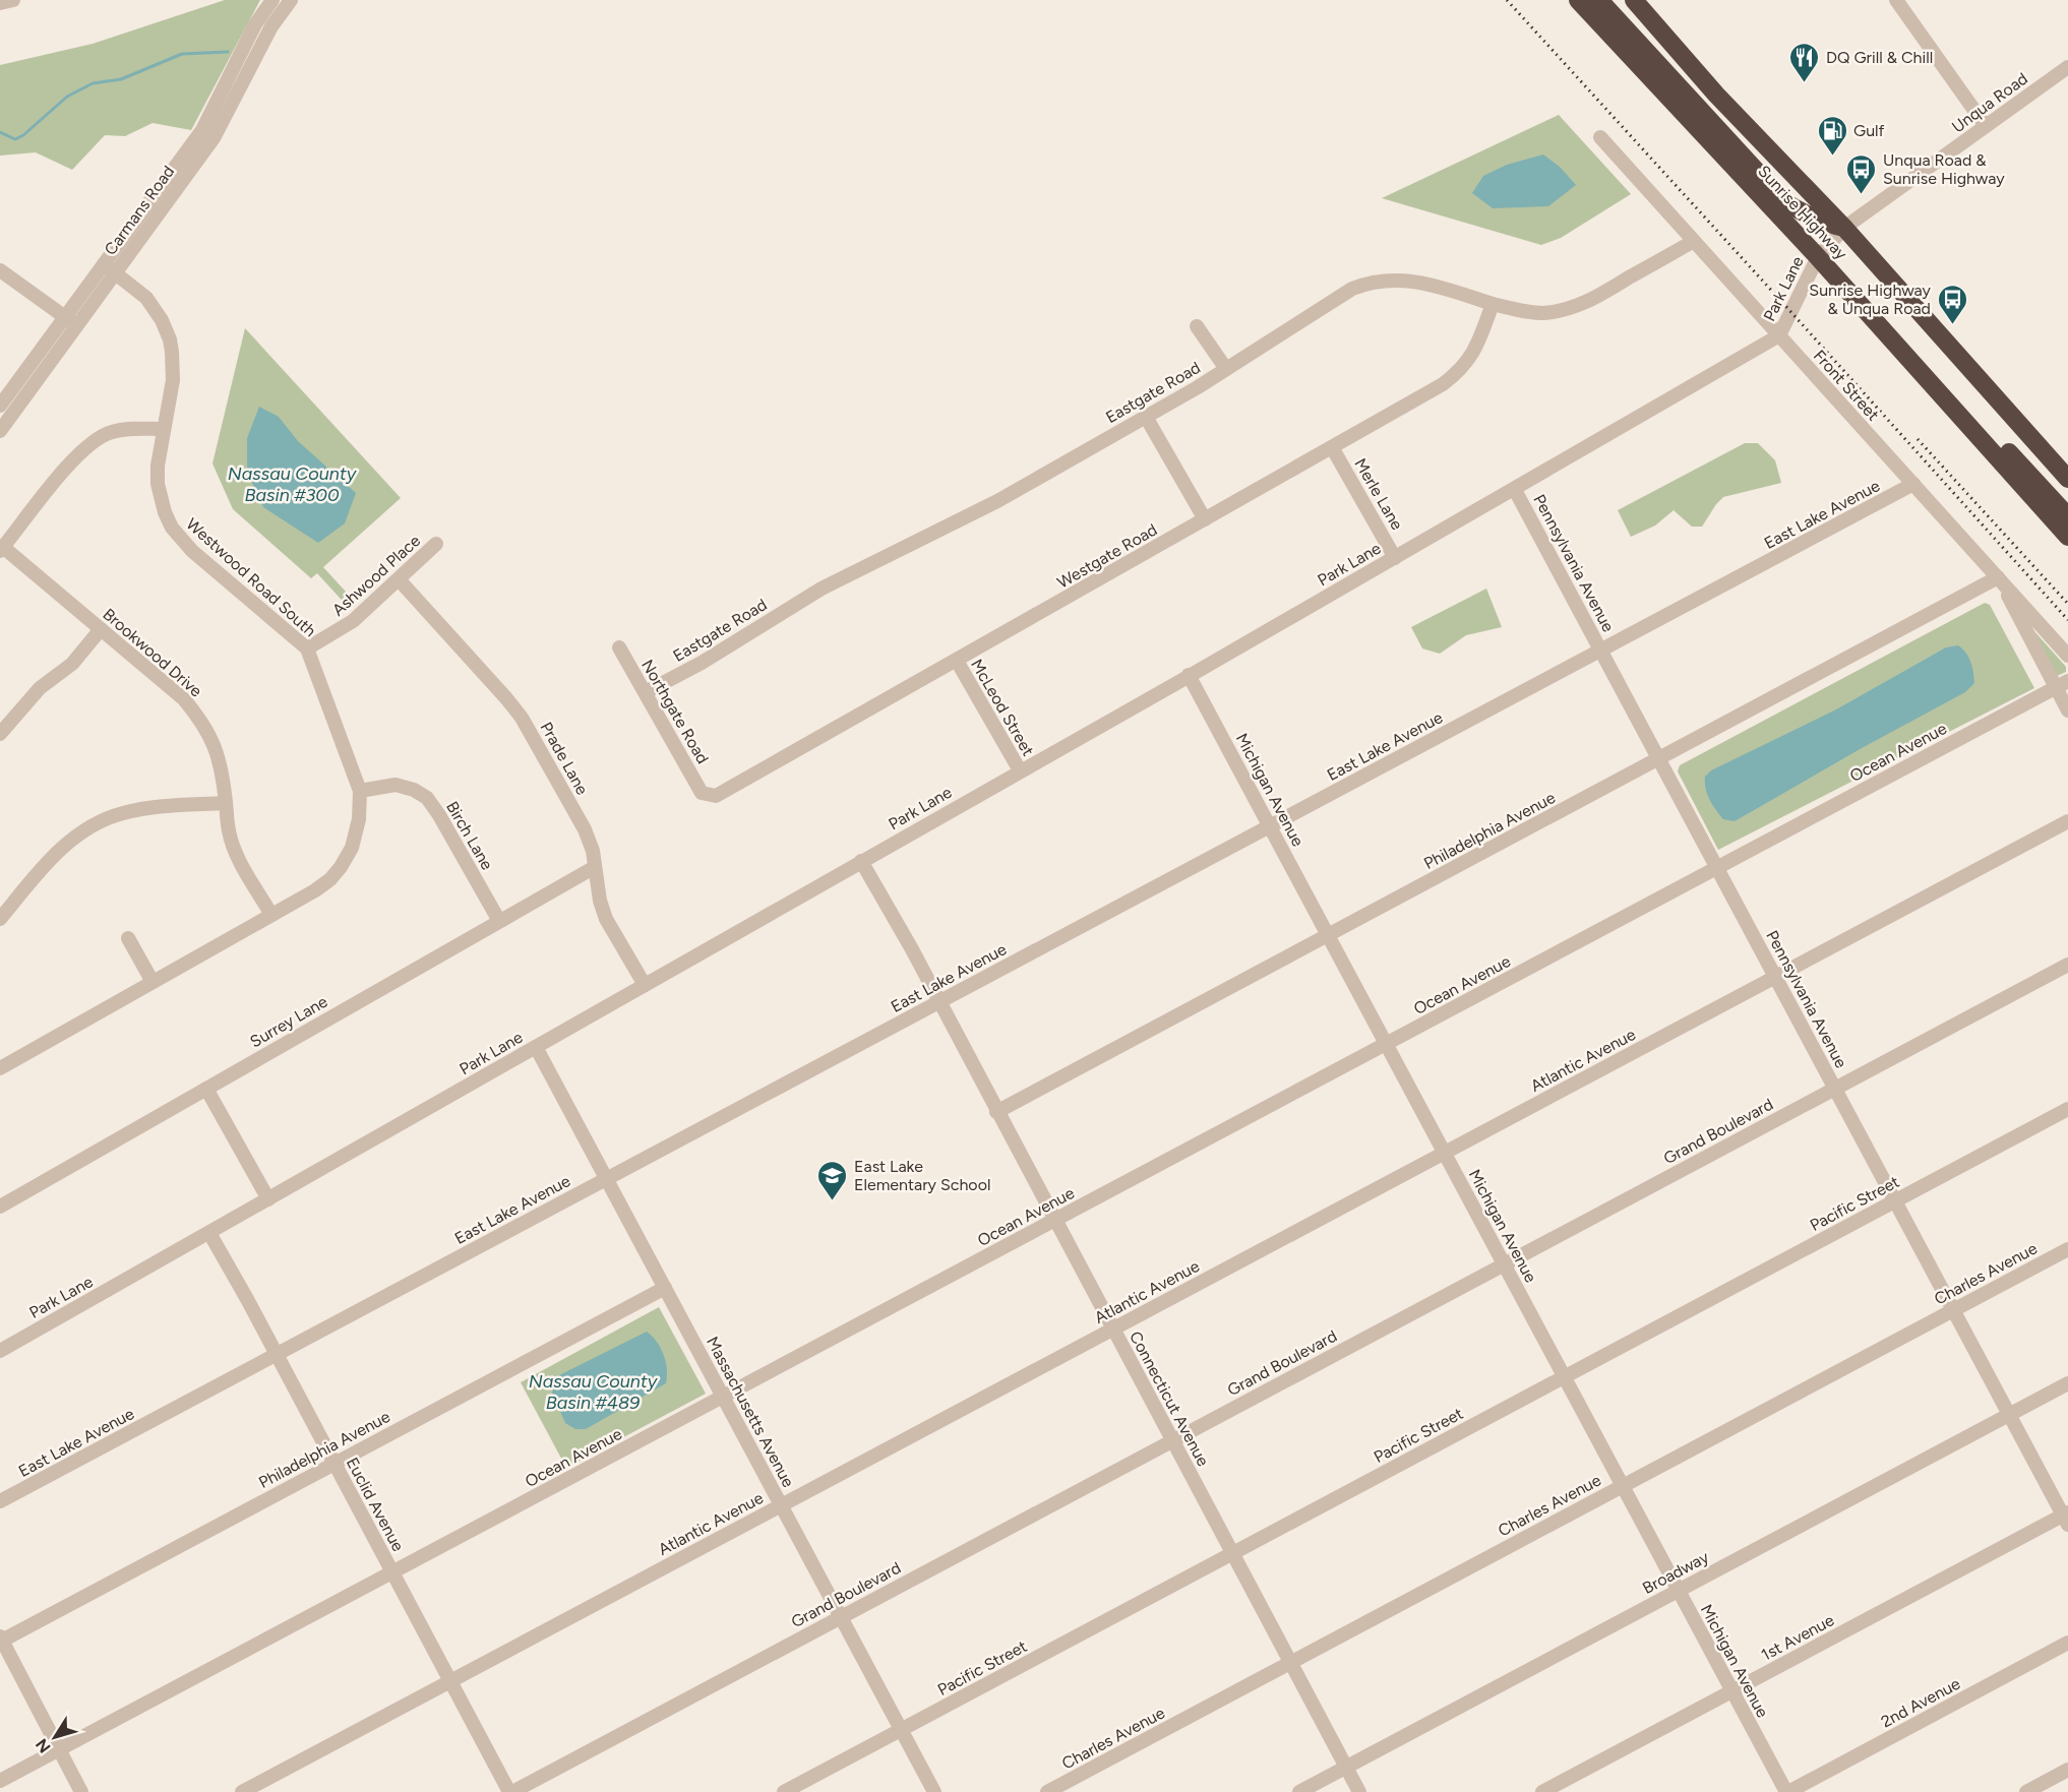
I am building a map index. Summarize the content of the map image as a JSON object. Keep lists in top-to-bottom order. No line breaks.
{"streets":{"highway":["Sunrise Highway"],"street":["Unqua Road","Carmans Road","Park Lane","Front Street","Eastgate Road","Merle Lane","East Lake Avenue","Westgate Road","Pennsylvania Avenue","Ashwood Place","Westwood Road South","Brookwood Drive","McLeod Street","Northgate Road","Ocean Avenue","Prade Lane","Michigan Avenue","Philadelphia Avenue","Birch Lane","Surrey Lane","Atlantic Avenue","Grand Boulevard","Pacific Street","Charles Avenue","Connecticut Avenue","Massachusetts Avenue","Euclid Avenue","Broadway","1st Avenue","2nd Avenue"]},"crossings":[["Unqua Road","Sunrise Highway"],["Unqua Road","Park Lane"],["Carmans Road","Westwood Road South"],["Sunrise Highway","Park Lane"],["Park Lane","Front Street"],["Park Lane","Merle Lane"],["Park Lane","Pennsylvania Avenue"],["Park Lane","McLeod Street"],["Park Lane","Prade Lane"],["Park Lane","Michigan Avenue"],["Park Lane","Connecticut Avenue"],["Park Lane","Massachusetts Avenue"],["Park Lane","Euclid Avenue"],["Front Street","Eastgate Road"],["Front Street","East Lake Avenue"],["Front Street","Philadelphia Avenue"],["Eastgate Road","Westgate Road"],["Eastgate Road","Northgate Road"],["Merle Lane","Westgate Road"],["East Lake Avenue","Pennsylvania Avenue"],["East Lake Avenue","Michigan Avenue"],["East Lake Avenue","Connecticut Avenue"],["East Lake Avenue","Massachusetts Avenue"],["East Lake Avenue","Euclid Avenue"],["Westgate Road","McLeod Street"],["Westgate Road","Northgate Road"],["Pennsylvania Avenue","Ocean Avenue"],["Pennsylvania Avenue","Philadelphia Avenue"],["Pennsylvania Avenue","Atlantic Avenue"],["Pennsylvania Avenue","Grand Boulevard"],["Pennsylvania Avenue","Pacific Street"],["Pennsylvania Avenue","Charles Avenue"],["Pennsylvania Avenue","Broadway"],["Pennsylvania Avenue","1st Avenue"],["Ashwood Place","Westwood Road South"],["Ashwood Place","Prade Lane"],["Westwood Road South","Brookwood Drive"],["Westwood Road South","Birch Lane"],["Ocean Avenue","Michigan Avenue"],["Ocean Avenue","Connecticut Avenue"],["Ocean Avenue","Massachusetts Avenue"],["Ocean Avenue","Euclid Avenue"],["Prade Lane","Surrey Lane"],["Michigan Avenue","Philadelphia Avenue"],["Michigan Avenue","Atlantic Avenue"],["Michigan Avenue","Grand Boulevard"],["Michigan Avenue","Pacific Street"],["Michigan Avenue","Charles Avenue"],["Michigan Avenue","Broadway"],["Michigan Avenue","1st Avenue"],["Michigan Avenue","2nd Avenue"],["Philadelphia Avenue","Connecticut Avenue"],["Philadelphia Avenue","Massachusetts Avenue"],["Philadelphia Avenue","Euclid Avenue"],["Birch Lane","Surrey Lane"],["Atlantic Avenue","Connecticut Avenue"],["Atlantic Avenue","Massachusetts Avenue"],["Atlantic Avenue","Euclid Avenue"],["Grand Boulevard","Connecticut Avenue"],["Grand Boulevard","Massachusetts Avenue"],["Grand Boulevard","Euclid Avenue"],["Pacific Street","Connecticut Avenue"],["Pacific Street","Massachusetts Avenue"],["Charles Avenue","Connecticut Avenue"],["Connecticut Avenue","Broadway"]],"water":["Nassau County Basin #300","Nassau County Basin #489"],"places":{"restaurant":["DQ Grill & Chill"],"fuel station":["Gulf"],"bus stop":["Unqua Road & Sunrise Highway","Sunrise Highway & Unqua Road"],"school or university":["East Lake Elementary School"]},"north":"bottom left"}
